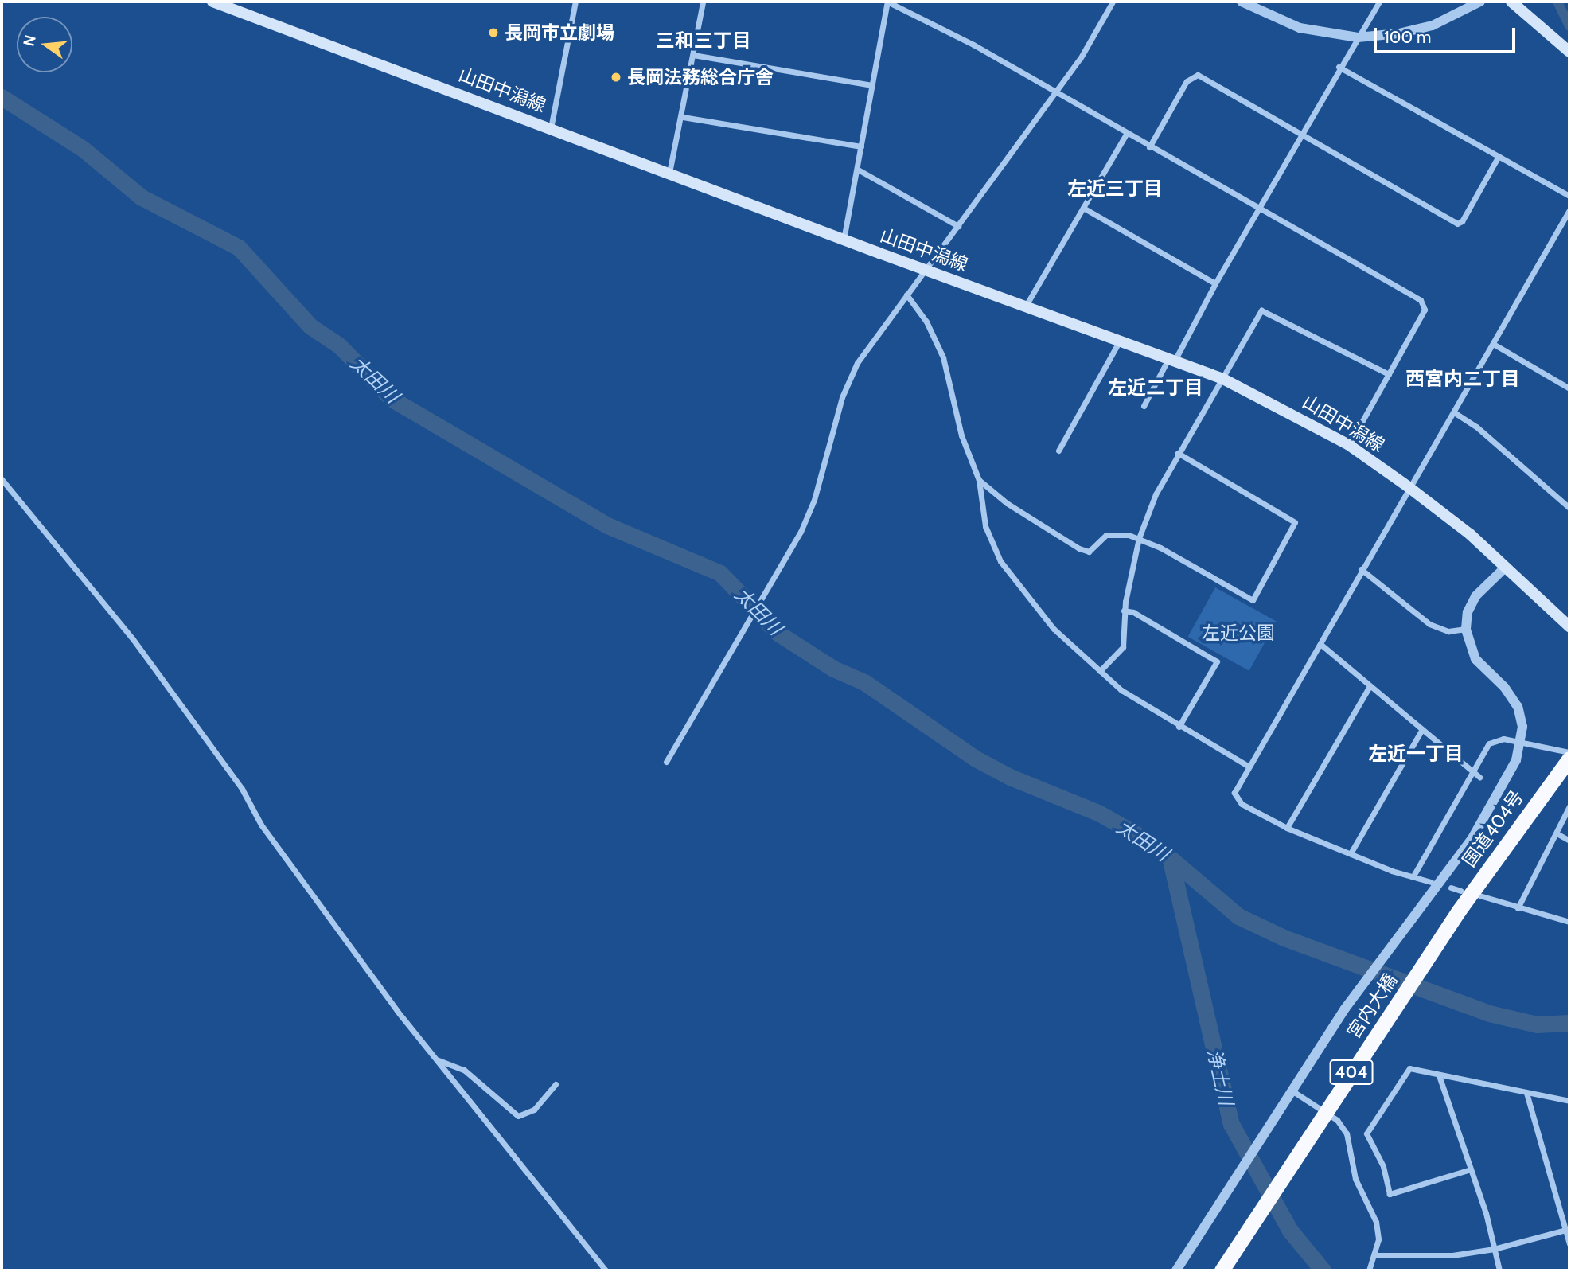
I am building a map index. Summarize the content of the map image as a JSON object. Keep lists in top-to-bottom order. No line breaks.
{"streets":{"highway":["国道404号","宮内大橋","404"],"main road":["山田中潟線"]},"crossings":[["国道404号","宮内大橋"]],"districts":["三和三丁目","左近三丁目","西宮内二丁目","左近二丁目","左近一丁目"],"water":["太田川","浄土川"],"parks":["左近公園"],"places":["長岡市立劇場","長岡法務総合庁舎"],"scale_bar":"100 m","north":"left"}
